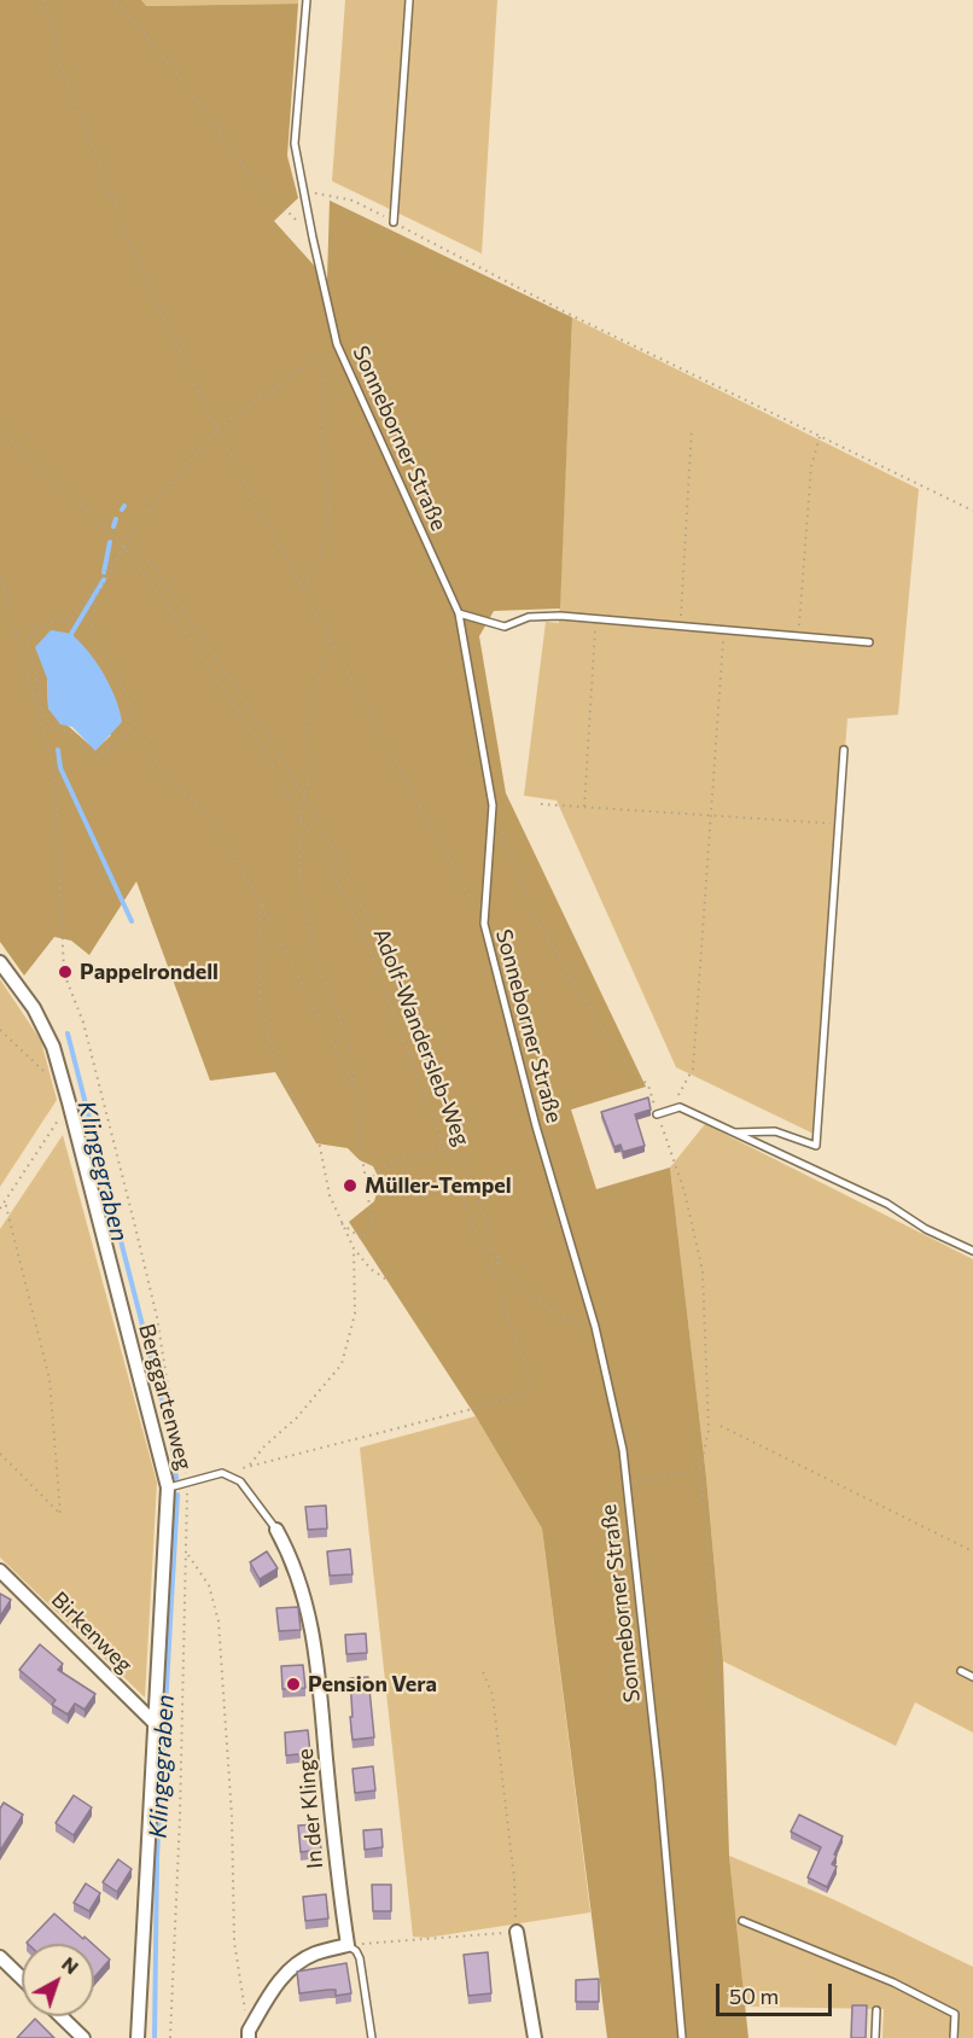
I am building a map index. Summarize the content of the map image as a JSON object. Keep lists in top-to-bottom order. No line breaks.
{"streets":{"street":["Berggartenweg","Birkenweg","In der Klinge"],"lane":["Sonneborner Straße"],"path":["Adolf-Wandersleb-Weg"]},"crossings":[["Berggartenweg","Birkenweg"]],"water":["Klingegraben"],"places":["Pappelrondell","Müller-Tempel","Pension Vera"],"scale_bar":"50 m","north":"top right"}
